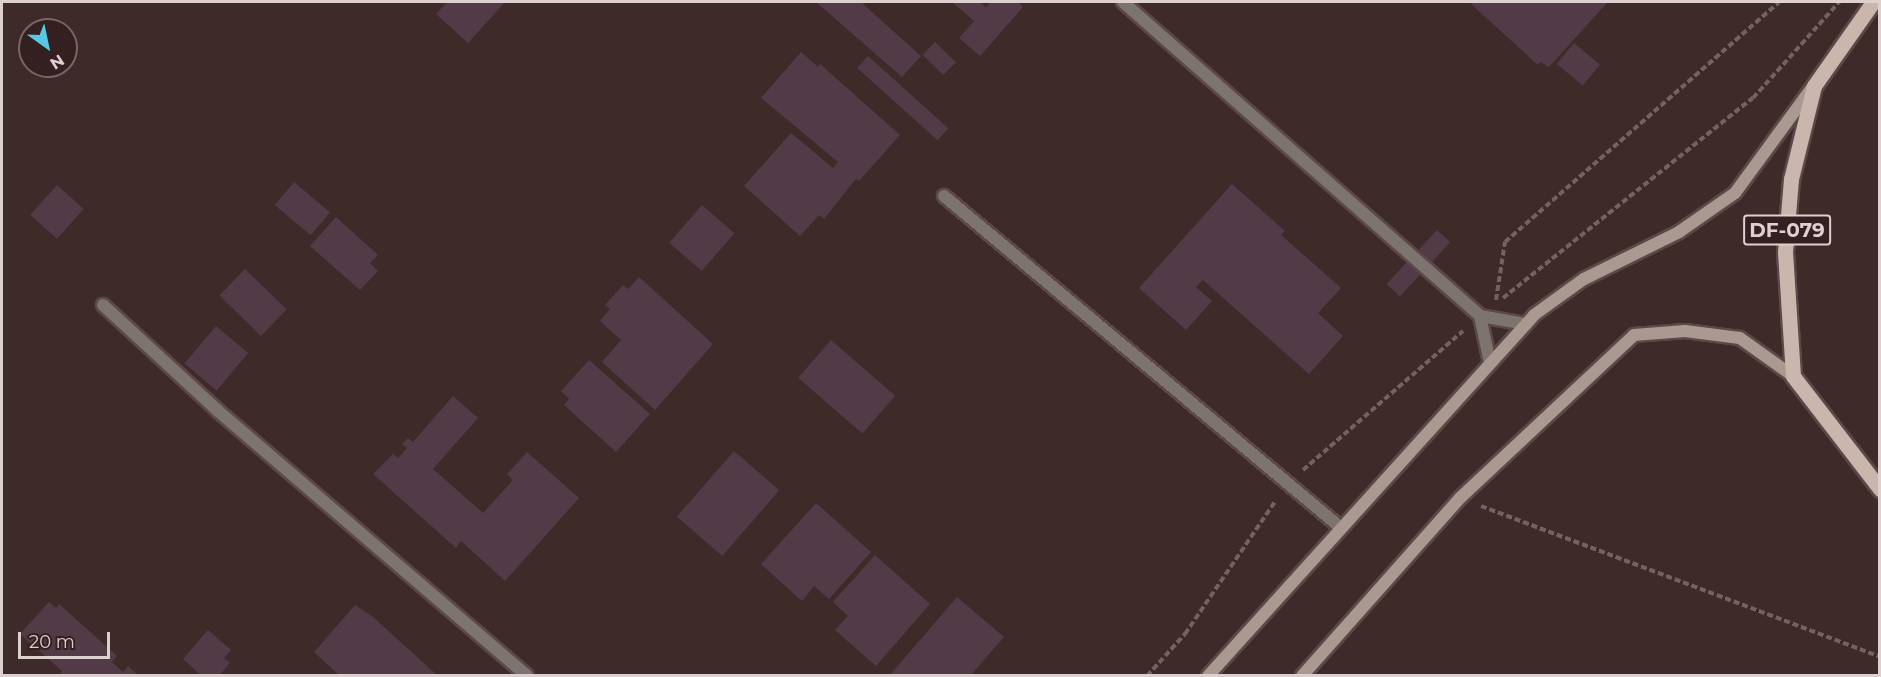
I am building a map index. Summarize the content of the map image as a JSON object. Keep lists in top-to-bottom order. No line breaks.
{"streets":{"main road":["DF-079"]},"scale_bar":"20 m","north":"bottom right"}
